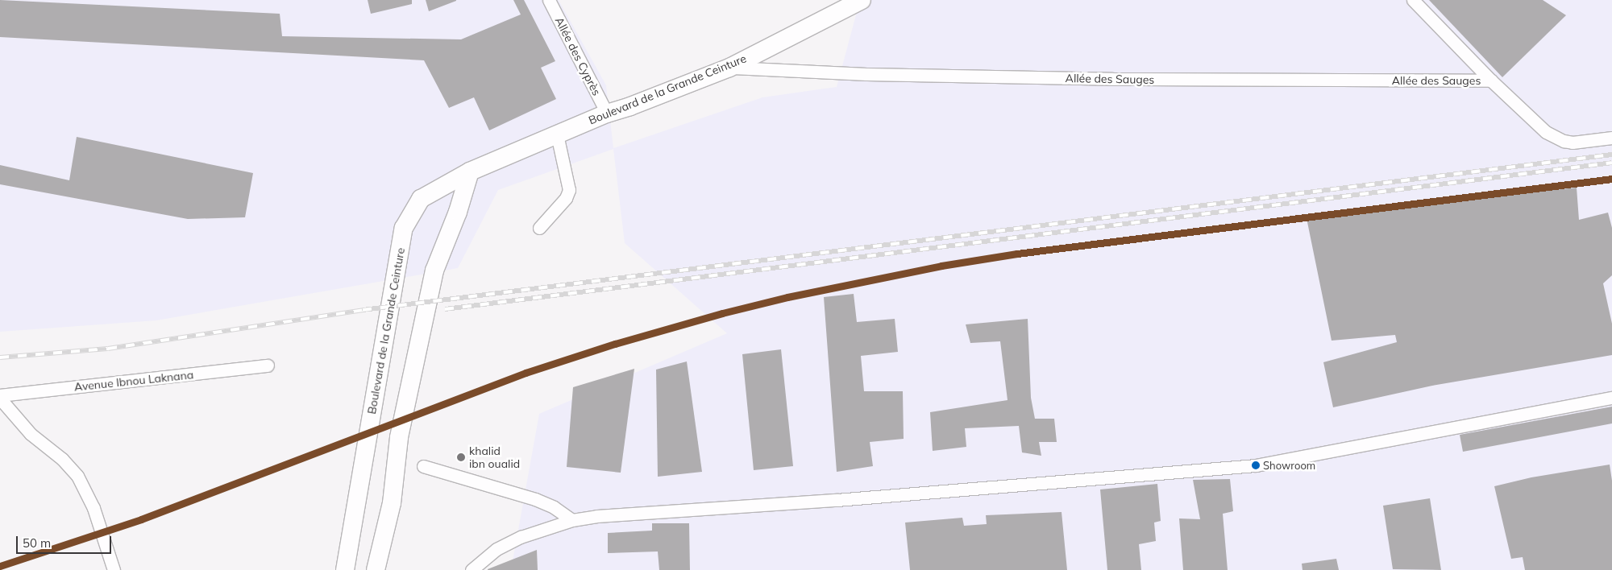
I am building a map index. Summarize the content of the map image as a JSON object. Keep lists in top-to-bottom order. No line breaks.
{"streets":{"main road":["Boulevard de la Grande Ceinture"],"street":["Allée des Cyprès","Allée des Sauges","Avenue Ibnou Laknana"]},"crossings":[["Allée des Cyprès","Boulevard de la Grande Ceinture"],["Allée des Sauges","Boulevard de la Grande Ceinture"]],"places":["khalid ibn oualid","Showroom"],"scale_bar":"50 m"}
